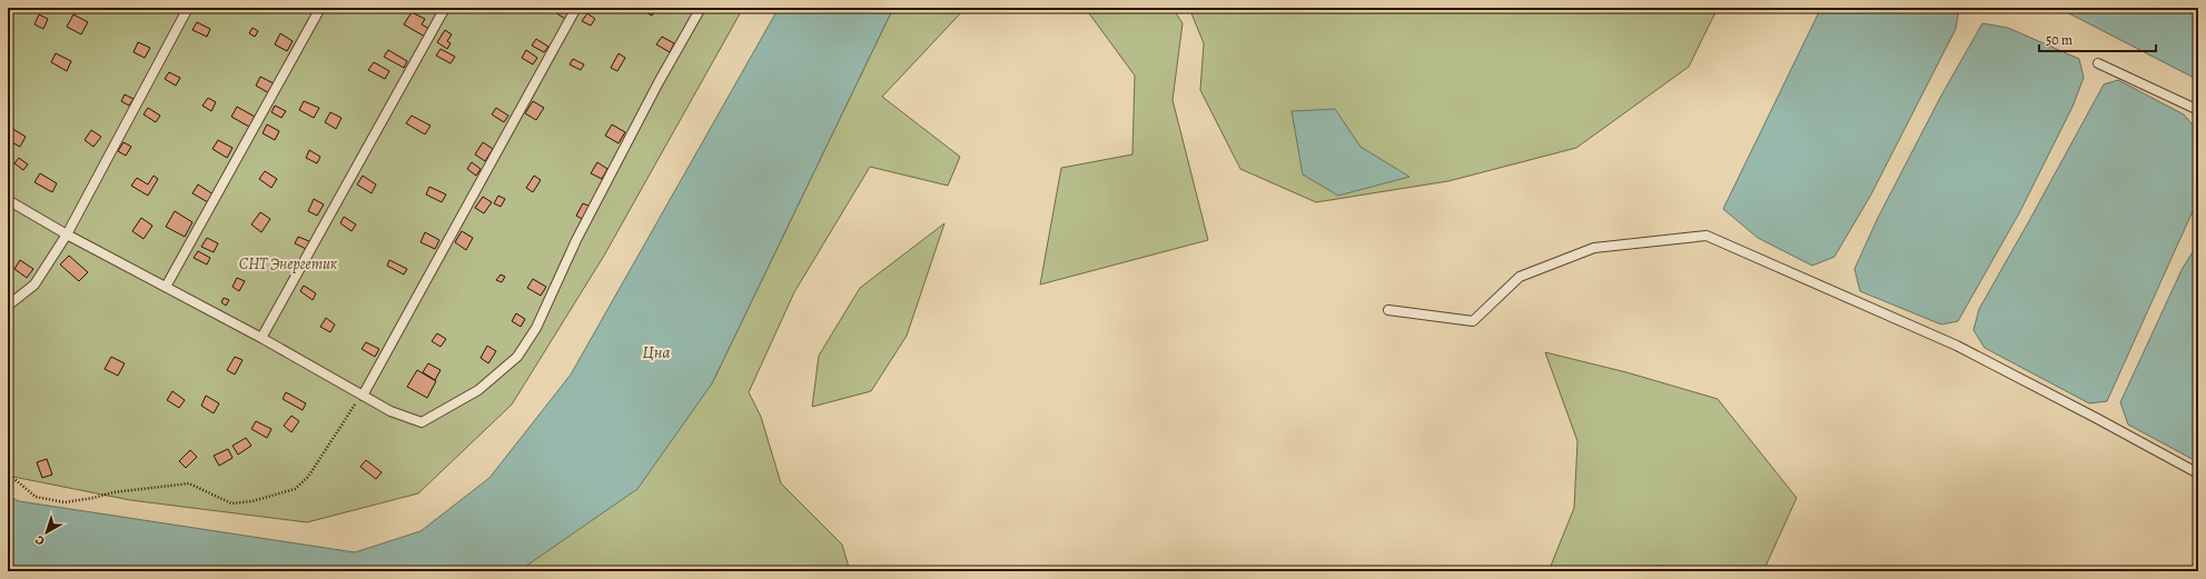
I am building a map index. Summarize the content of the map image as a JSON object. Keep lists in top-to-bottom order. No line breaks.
{"water":["Цна"],"parks":["СНТ Энергетик"],"scale_bar":"50 m","north":"bottom left"}
